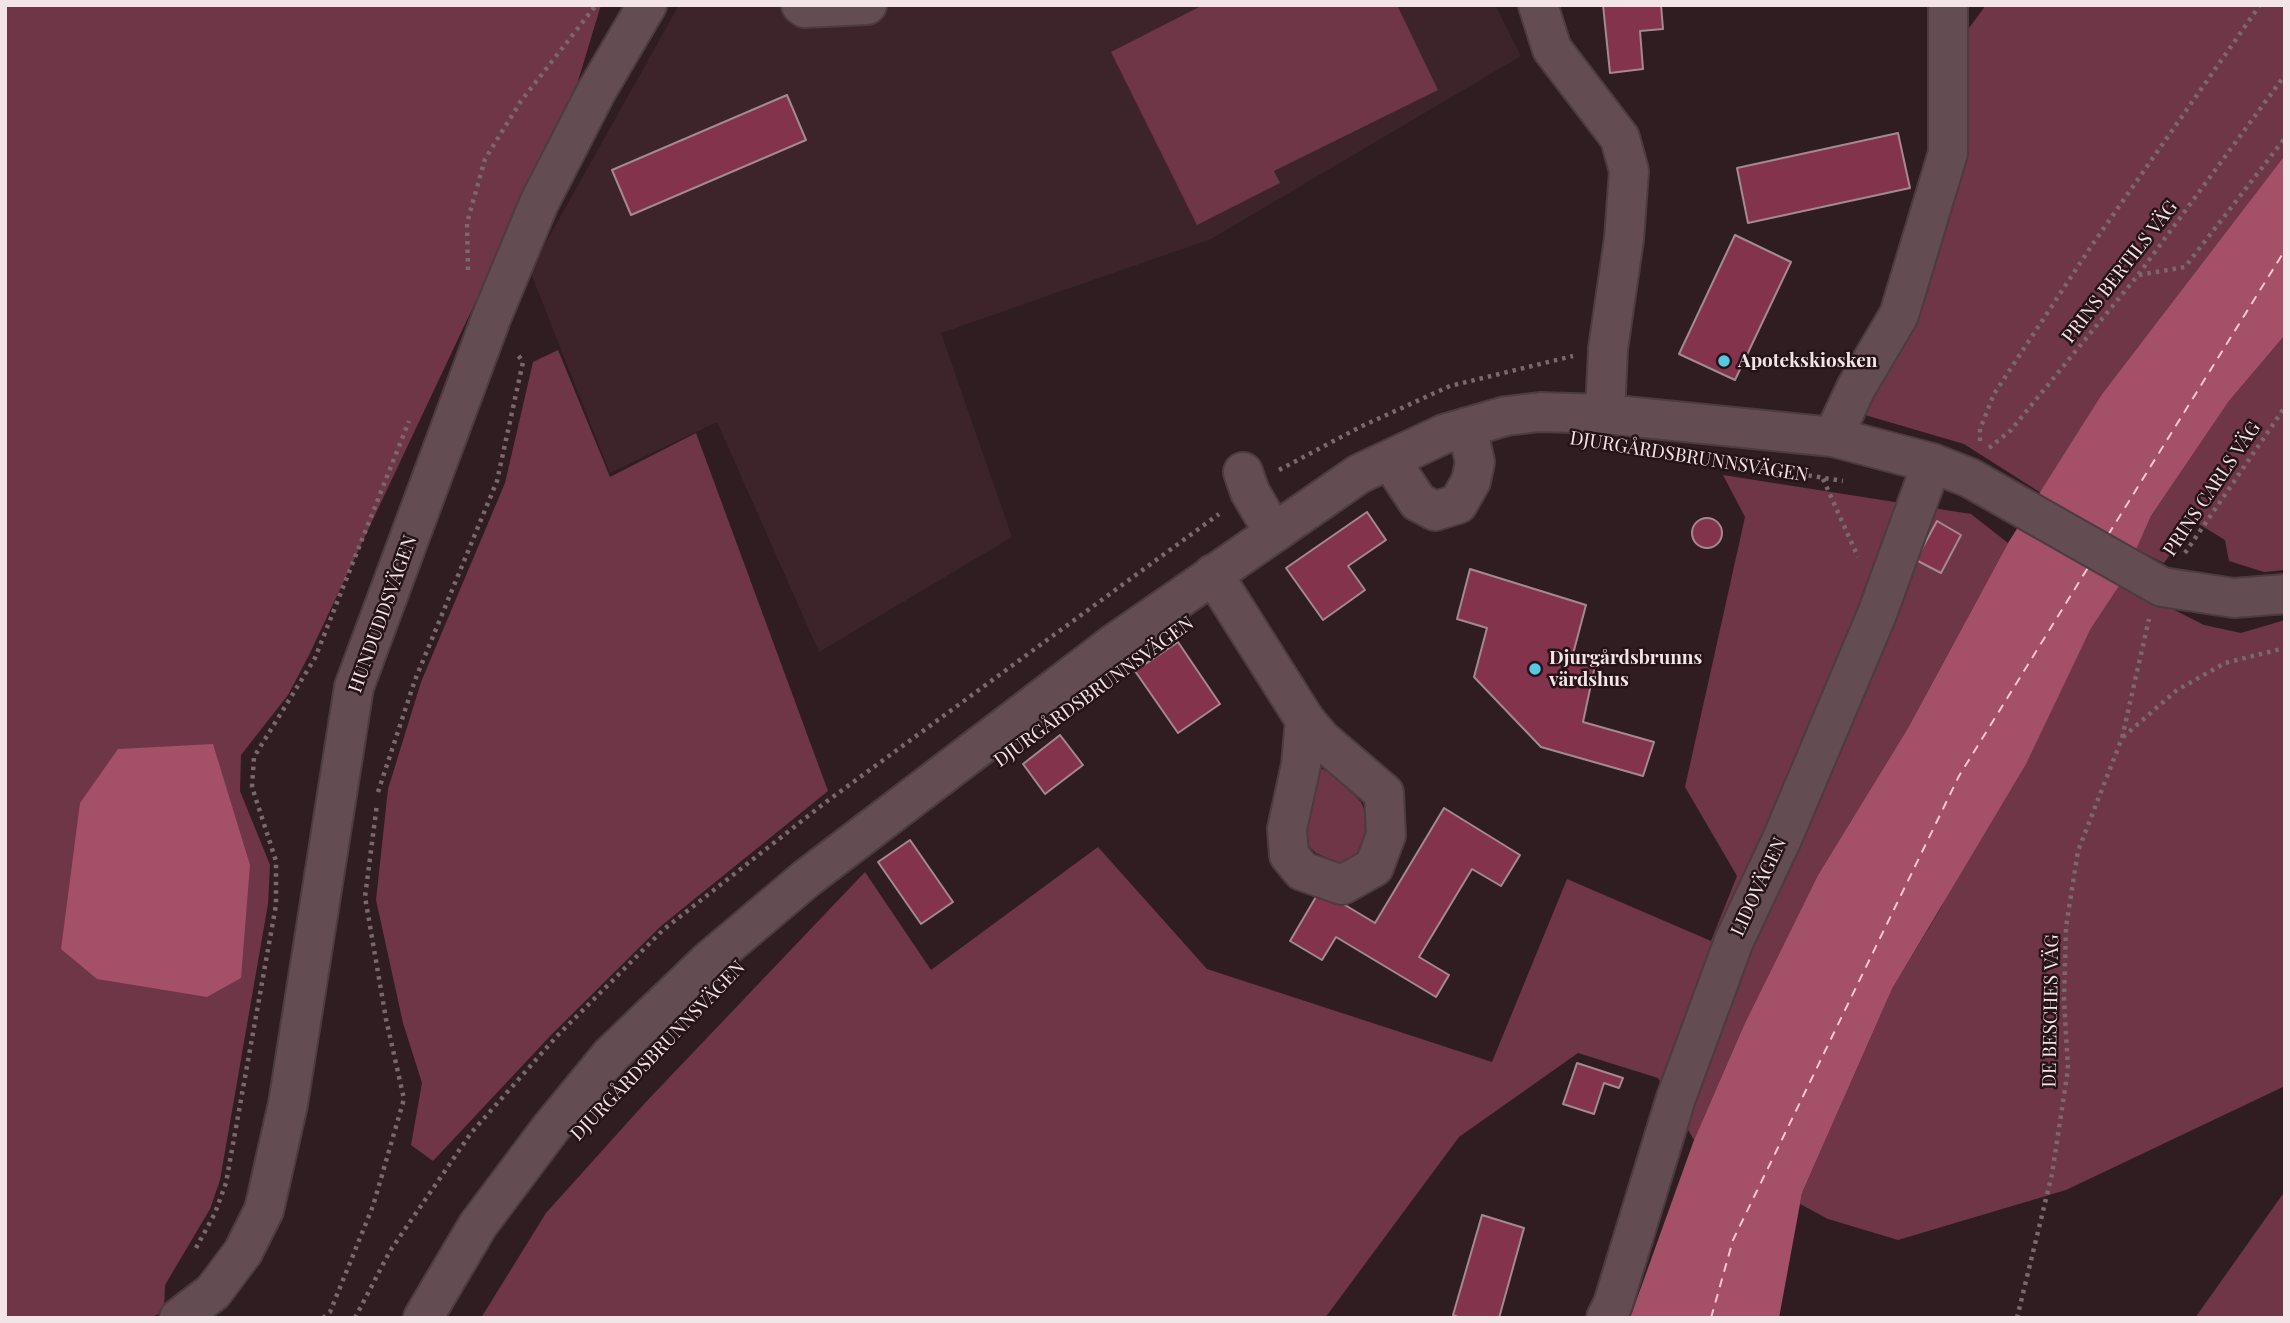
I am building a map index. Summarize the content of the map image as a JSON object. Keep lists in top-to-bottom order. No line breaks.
{"streets":{"street":["DJURGÅRDSBRUNNSVÄGEN","HUNDUDDSVÄGEN","LIDOVÄGEN"],"path":["PRINS BERTILS VÄG","PRINS CARLS VÄG","DE BESCHES VÄG"]},"crossings":[["PRINS BERTILS VÄG","DJURGÅRDSBRUNNSVÄGEN"],["DJURGÅRDSBRUNNSVÄGEN","PRINS CARLS VÄG"],["DJURGÅRDSBRUNNSVÄGEN","LIDOVÄGEN"],["DJURGÅRDSBRUNNSVÄGEN","DE BESCHES VÄG"],["PRINS CARLS VÄG","DE BESCHES VÄG"]],"places":["Apotekskiosken","Djurgårdsbrunns värdshus"]}
